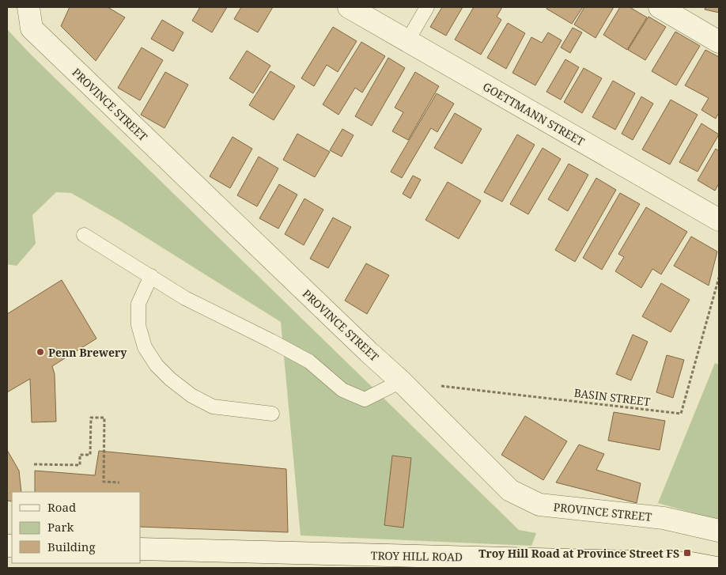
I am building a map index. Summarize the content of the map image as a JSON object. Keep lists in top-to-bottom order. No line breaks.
{"streets":{"street":["PROVINCE STREET","GOETTMANN STREET","TROY HILL ROAD"],"path":["BASIN STREET"]},"places":{"other":["Penn Brewery"],"transit":["Troy Hill Road at Province Street FS"]},"legend":["Road","Park","Building"]}
